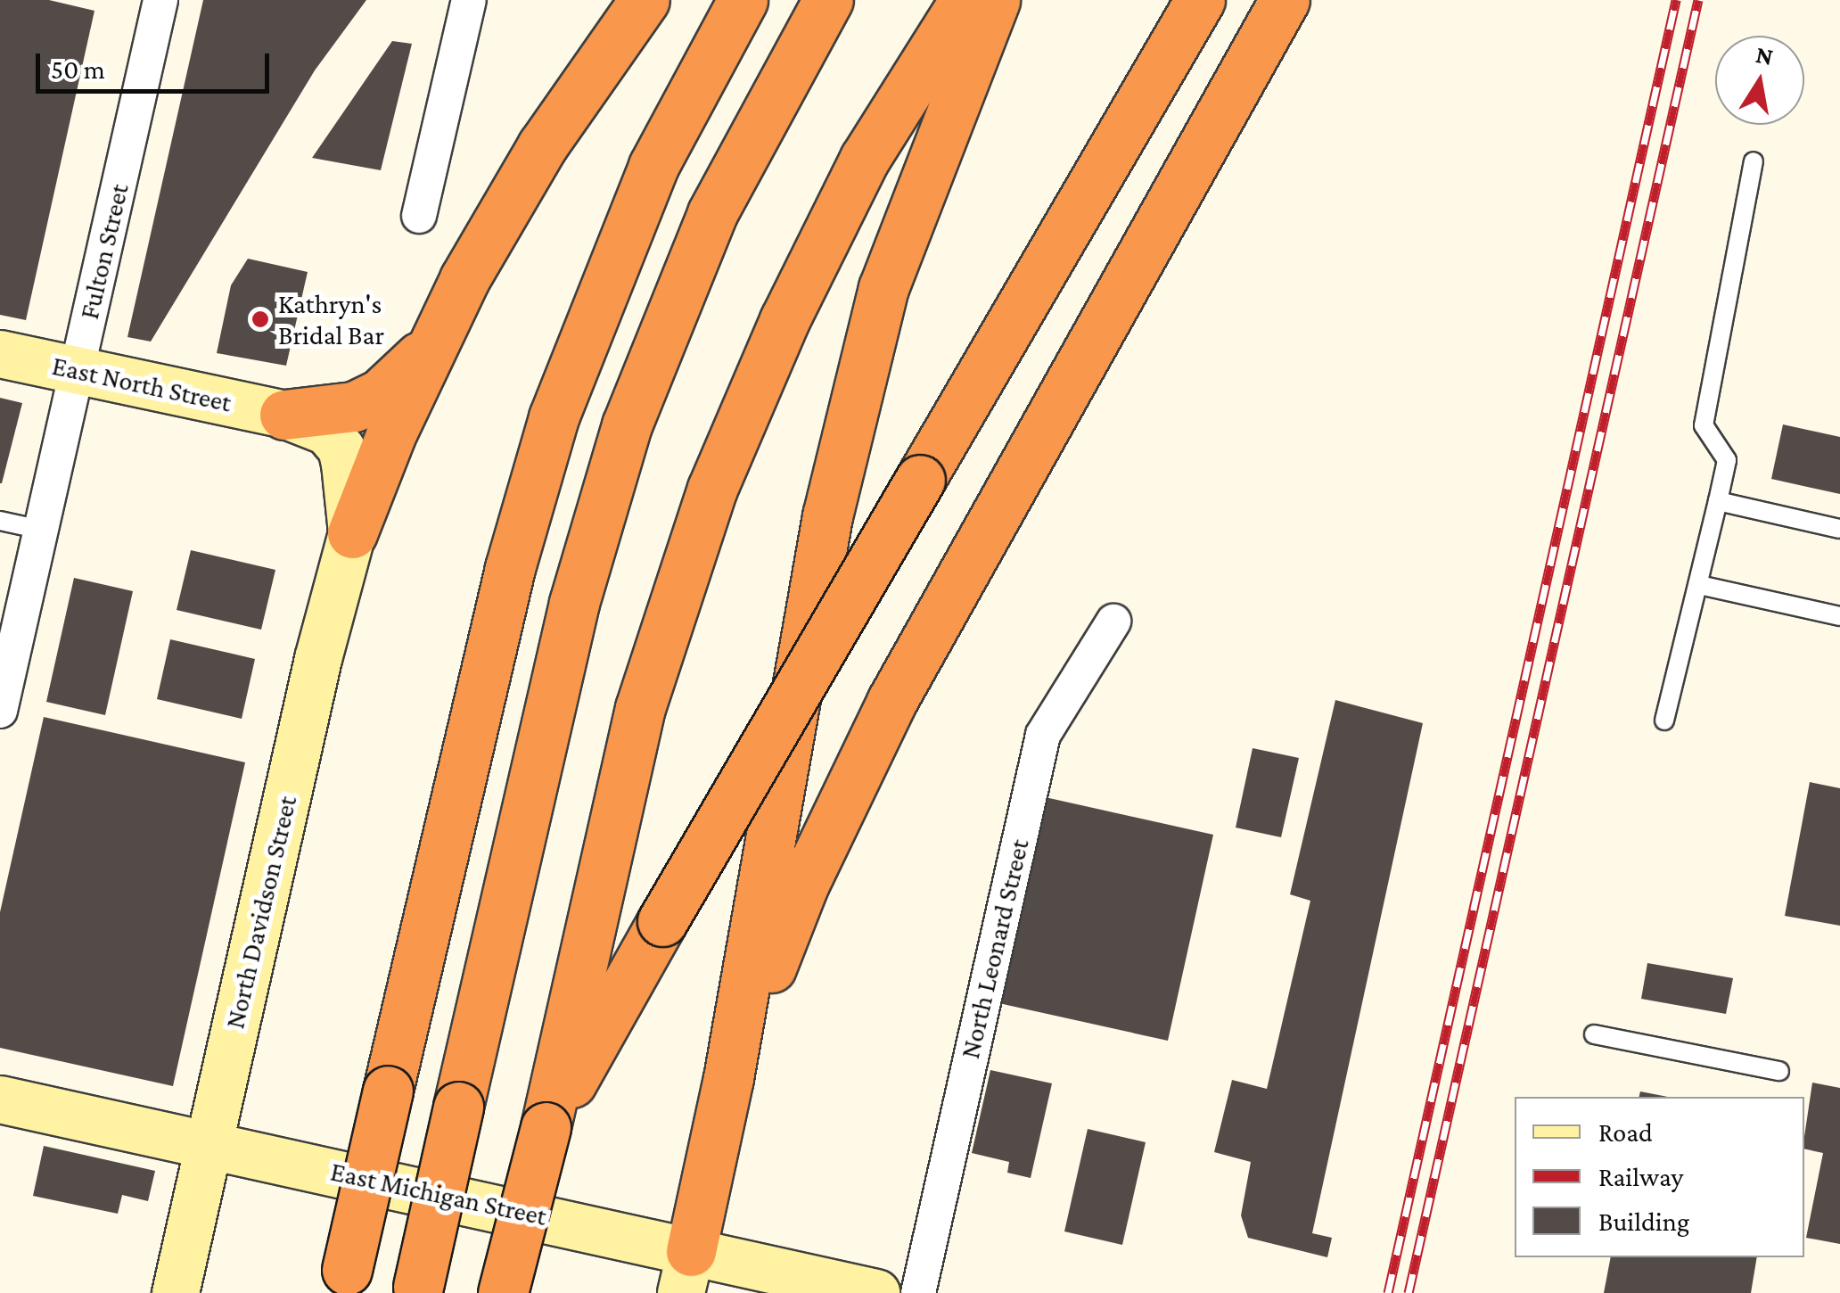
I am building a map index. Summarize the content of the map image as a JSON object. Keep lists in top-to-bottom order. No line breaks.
{"streets":{"main road":["East North Street","North Davidson Street","East Michigan Street"],"street":["Fulton Street","North Leonard Street"]},"crossings":[["Fulton Street","East North Street"],["East North Street","North Davidson Street"],["North Davidson Street","East Michigan Street"]],"places":["Kathryn's Bridal Bar"],"legend":["Road","Railway","Building"],"scale_bar":"50 m","north":"top"}
